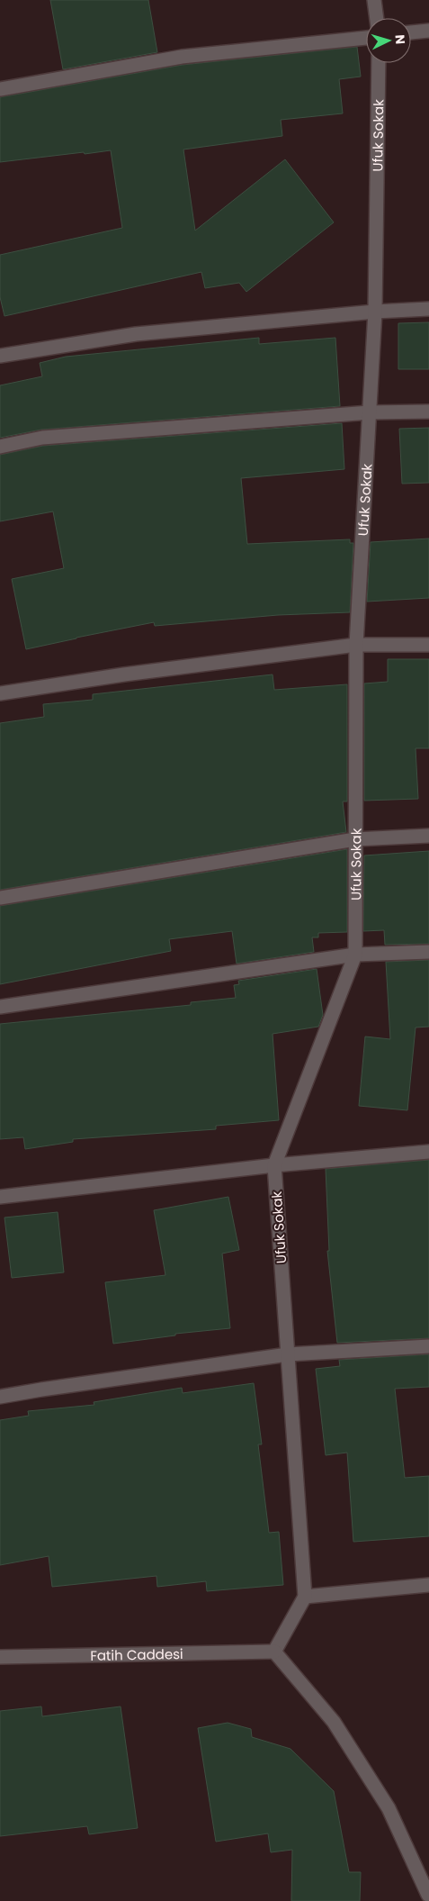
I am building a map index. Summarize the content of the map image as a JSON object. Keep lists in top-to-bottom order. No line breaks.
{"streets":{"street":["Ufuk Sokak","Fatih Caddesi"]},"north":"right"}
